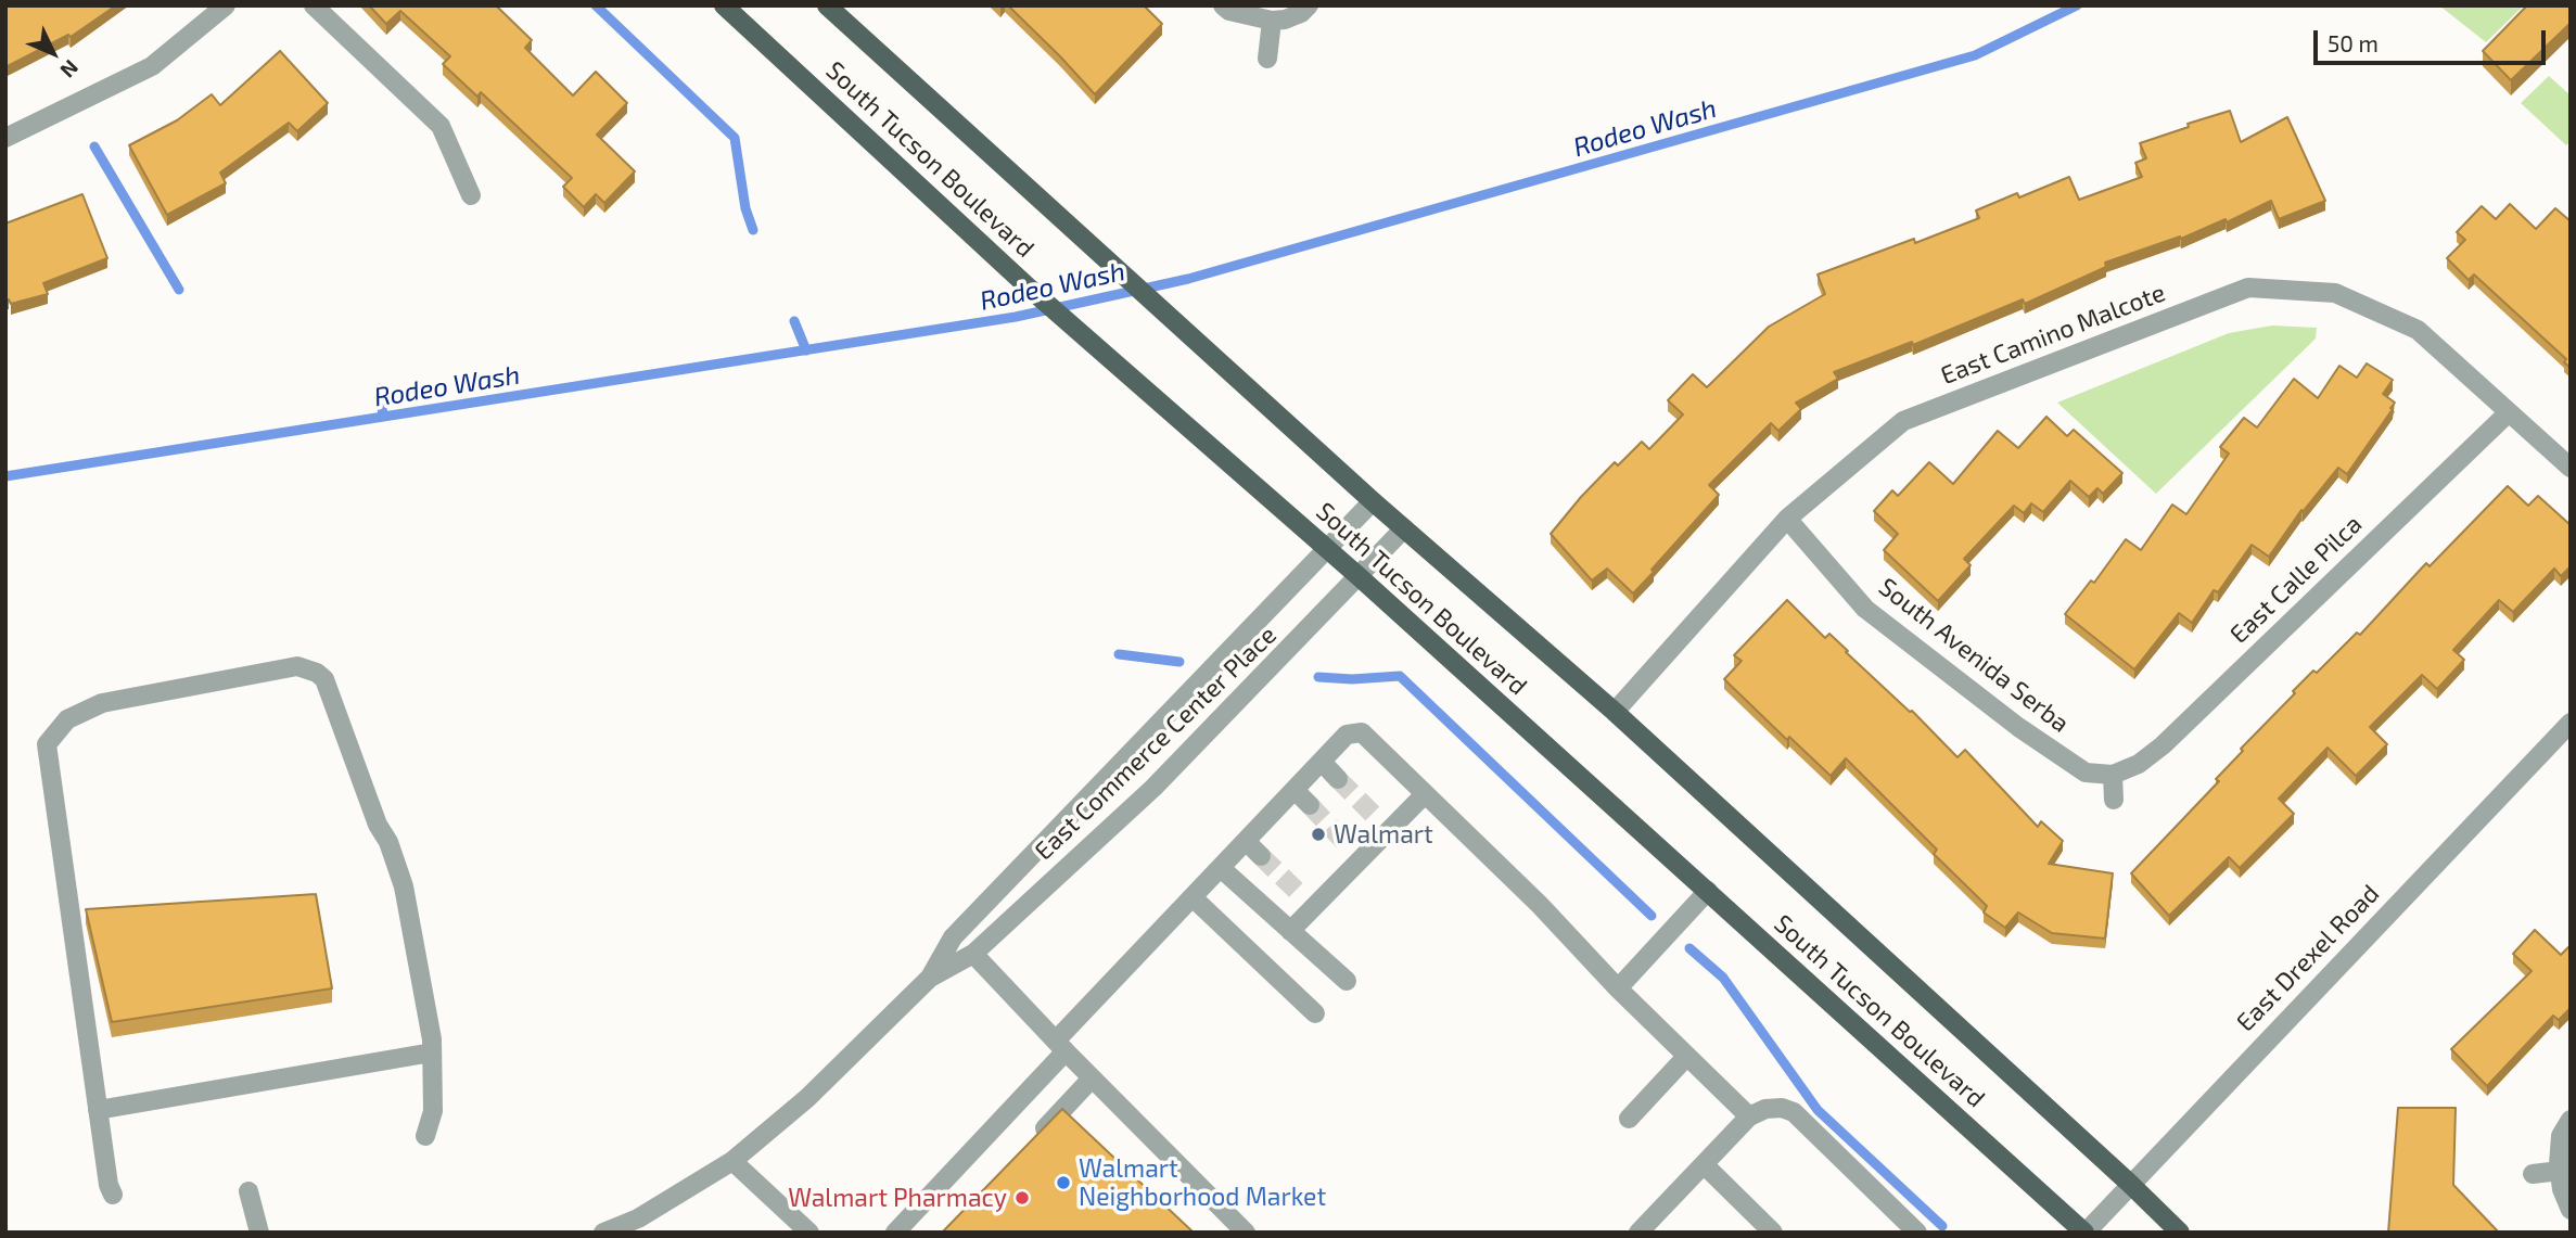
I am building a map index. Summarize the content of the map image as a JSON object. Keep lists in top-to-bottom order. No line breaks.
{"streets":{"main road":["South Tucson Boulevard"],"street":["East Camino Malcote","East Calle Pilca","South Avenida Serba","East Commerce Center Place","East Drexel Road"]},"crossings":[["South Tucson Boulevard","East Camino Malcote"],["South Tucson Boulevard","East Commerce Center Place"],["South Tucson Boulevard","East Drexel Road"],["East Camino Malcote","East Calle Pilca"],["East Camino Malcote","South Avenida Serba"],["East Calle Pilca","South Avenida Serba"]],"water":["Rodeo Wash"],"places":["Walmart","Walmart Neighborhood Market","Walmart Pharmacy"],"scale_bar":"50 m","north":"bottom right"}
